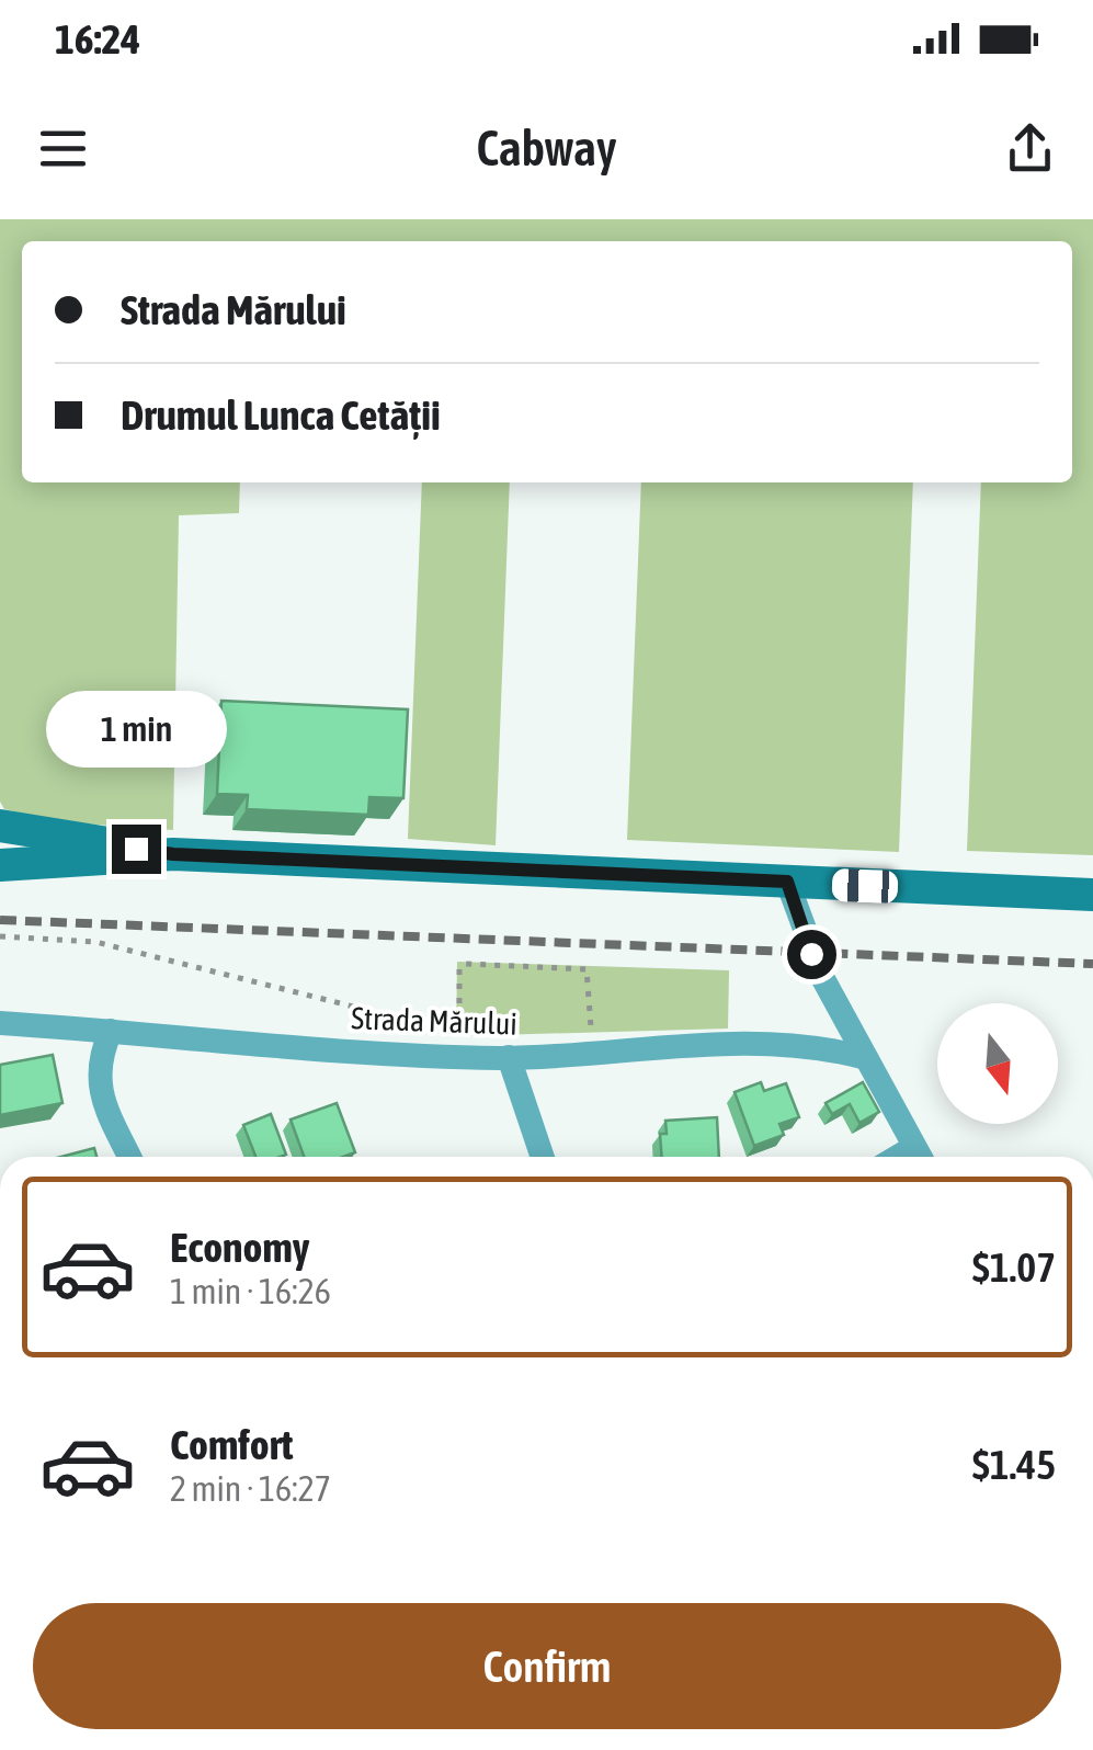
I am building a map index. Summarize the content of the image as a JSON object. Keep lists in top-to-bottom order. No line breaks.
{"streets":{"street":["Strada Mărului"]},"north":"bottom","page":{"status":"16:24","header":"Cabway","banner":["Strada Mărului","Drumul Lunca Cetății"],"bubble":"1 min","list":[{"name":"Economy","note":"1 min · 16:26","value":"$1.07"},{"name":"Comfort","note":"2 min · 16:27","value":"$1.45"}],"buttons":"Confirm"}}
